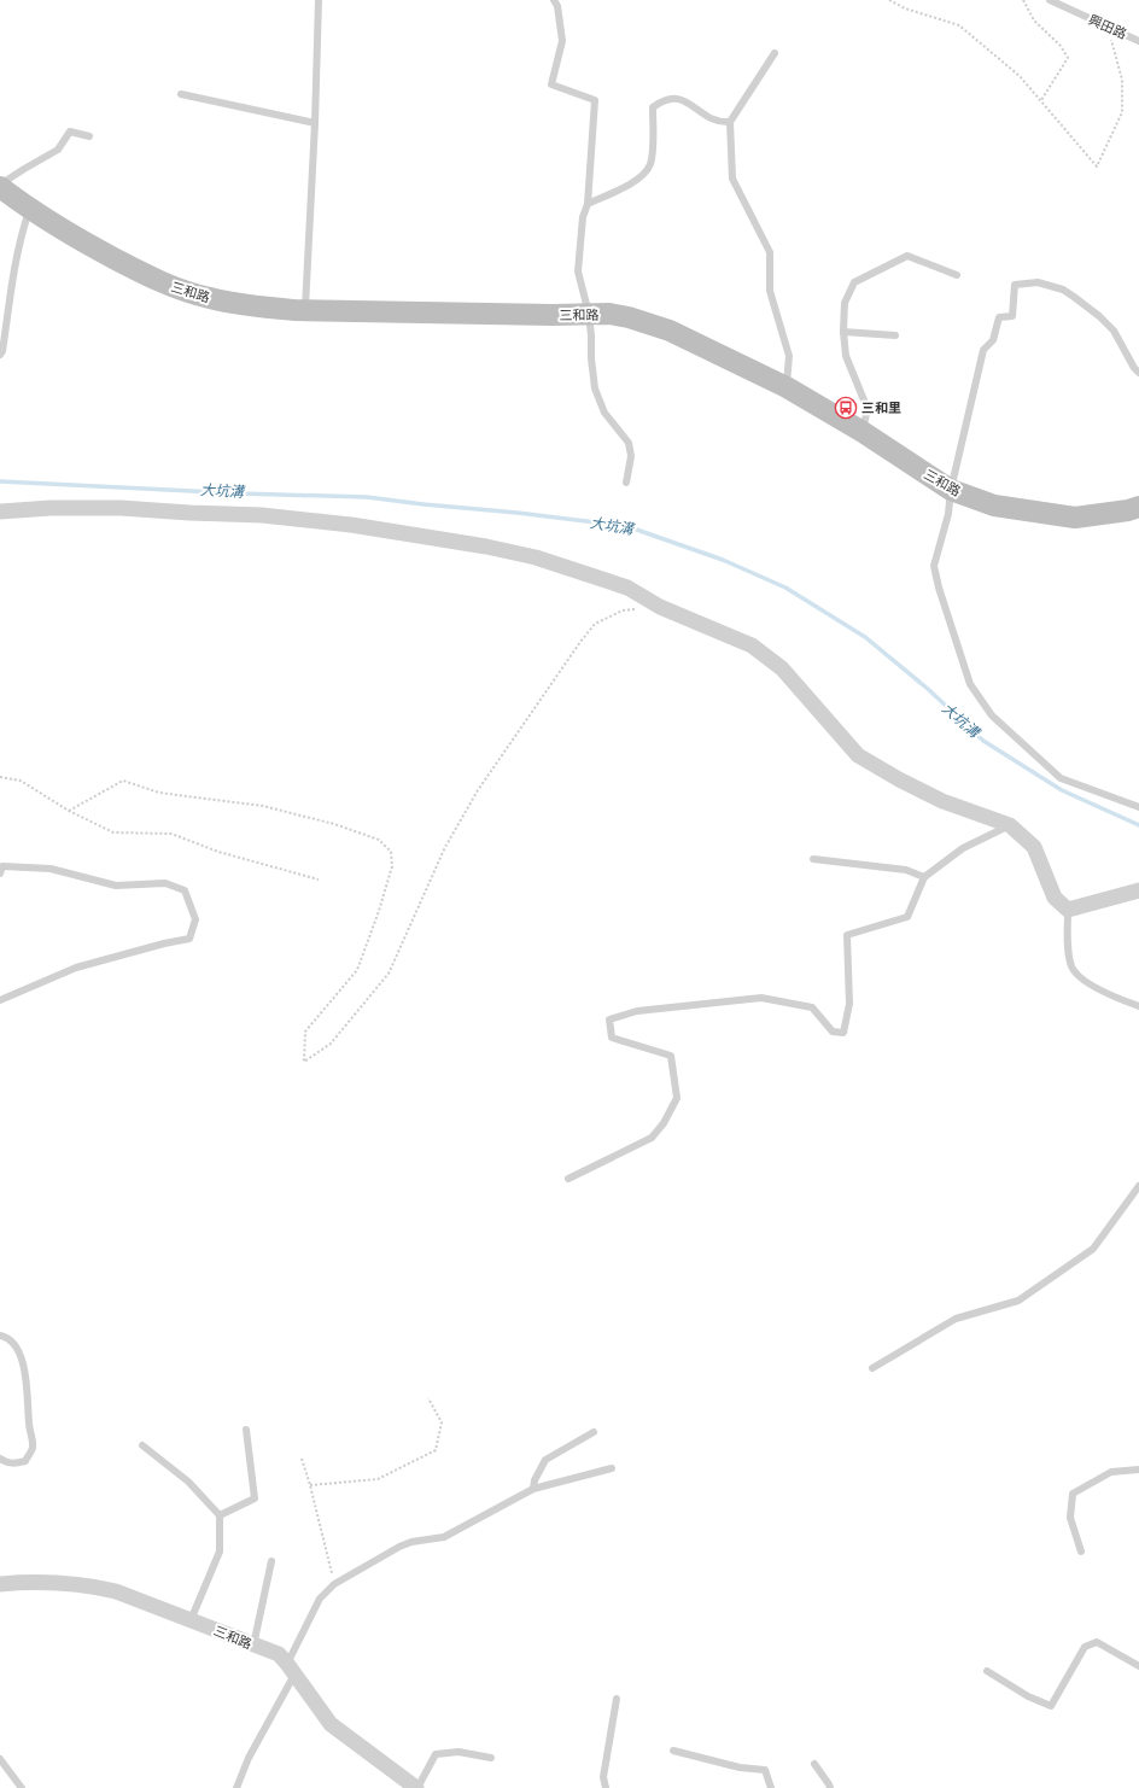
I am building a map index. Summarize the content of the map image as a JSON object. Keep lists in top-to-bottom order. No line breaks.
{"streets":{"main road":["三和路"],"lane":["興田路"]},"water":["大坑溝"],"places":{"bus stop":["三和里"]}}
